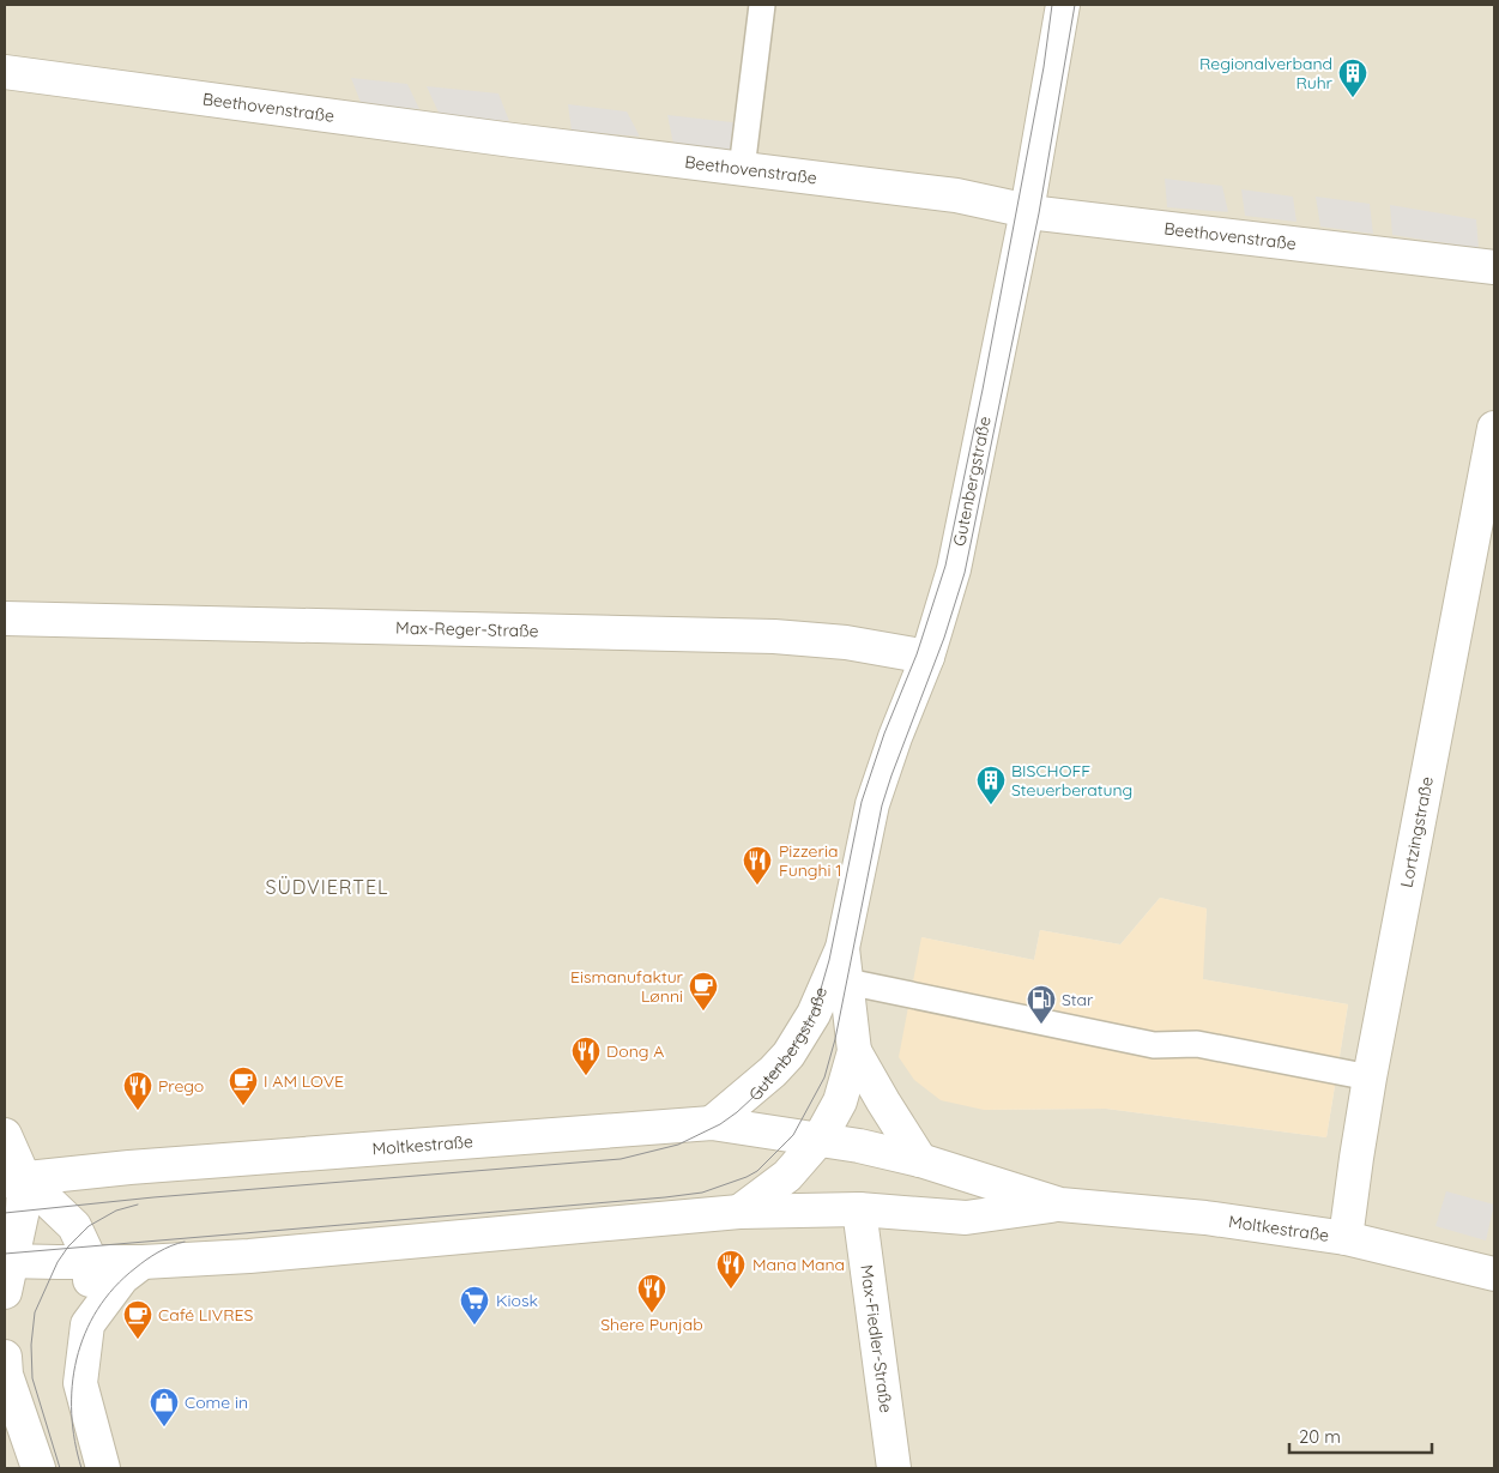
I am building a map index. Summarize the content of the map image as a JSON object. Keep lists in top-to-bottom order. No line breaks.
{"streets":{"street":["Beethovenstraße","Gutenbergstraße","Max-Reger-Straße","Lortzingstraße","Moltkestraße","Max-Fiedler-Straße"]},"crossings":[["Beethovenstraße","Gutenbergstraße"],["Gutenbergstraße","Max-Reger-Straße"],["Gutenbergstraße","Moltkestraße"],["Lortzingstraße","Moltkestraße"],["Moltkestraße","Max-Fiedler-Straße"]],"districts":["SÜDVIERTEL"],"places":{"building":["Regionalverband Ruhr","BISCHOFF Steuerberatung"],"restaurant":["Pizzeria Funghi 1","Dong A","Prego","Mana Mana","Shere Punjab"],"cafe":["Eismanufaktur Lønni","I AM LOVE","Café LIVRES"],"fuel station":["Star"],"supermarket":["Kiosk"],"shop":["Come in"]},"scale_bar":"20 m"}
